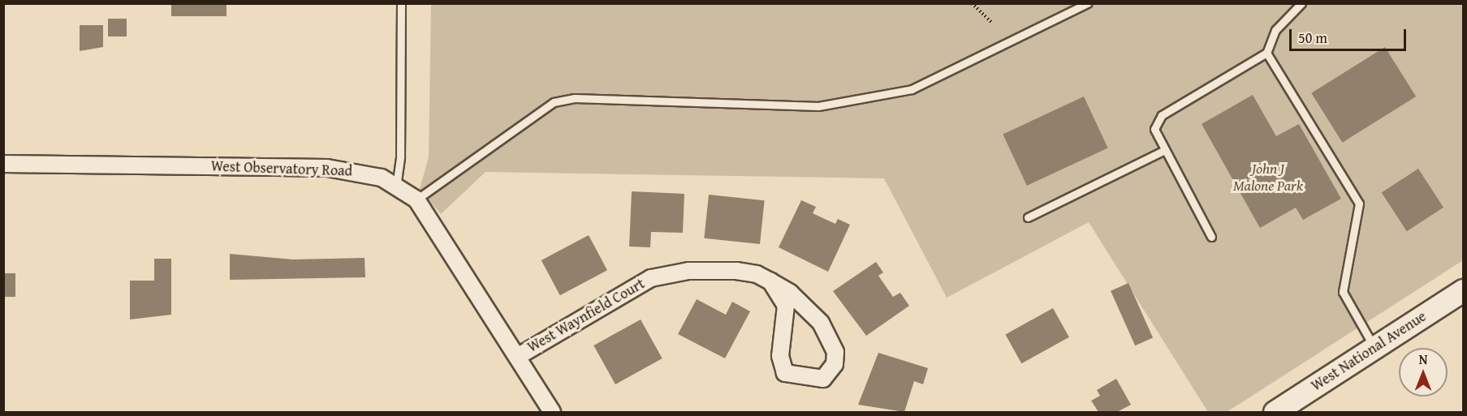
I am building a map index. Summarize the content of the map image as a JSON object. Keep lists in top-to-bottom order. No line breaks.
{"streets":{"main road":["West National Avenue"],"street":["West Observatory Road","West Waynfield Court"]},"crossings":[["West Observatory Road","West Waynfield Court"]],"parks":["John J Malone Park"],"scale_bar":"50 m","north":"top"}
